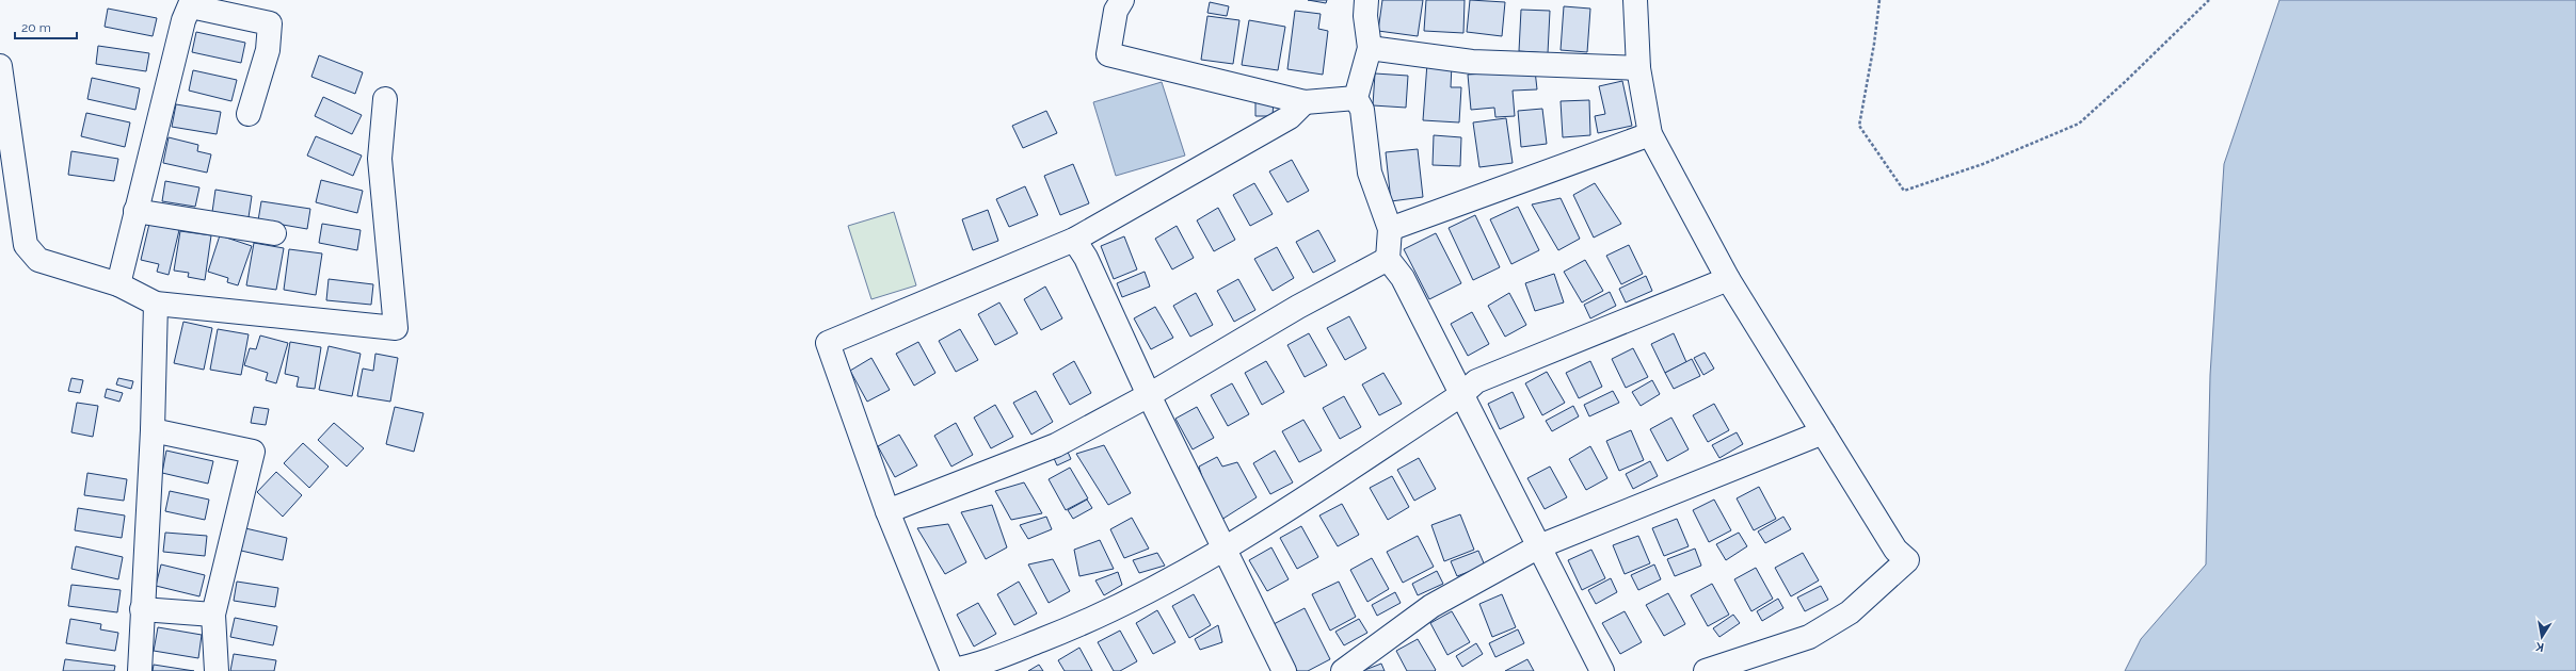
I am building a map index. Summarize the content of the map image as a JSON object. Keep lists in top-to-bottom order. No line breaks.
{"scale_bar":"20 m","north":"bottom"}
